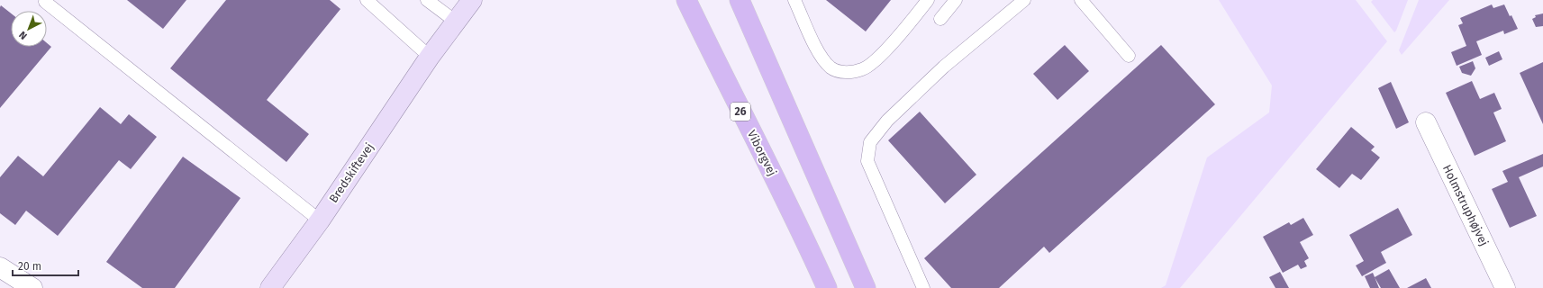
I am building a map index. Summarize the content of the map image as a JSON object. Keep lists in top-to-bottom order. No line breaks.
{"streets":{"main road":["26","Viborgvej"],"street":["Bredskiftevej","Holmstruphøjvej"]},"scale_bar":"20 m","north":"bottom left"}
